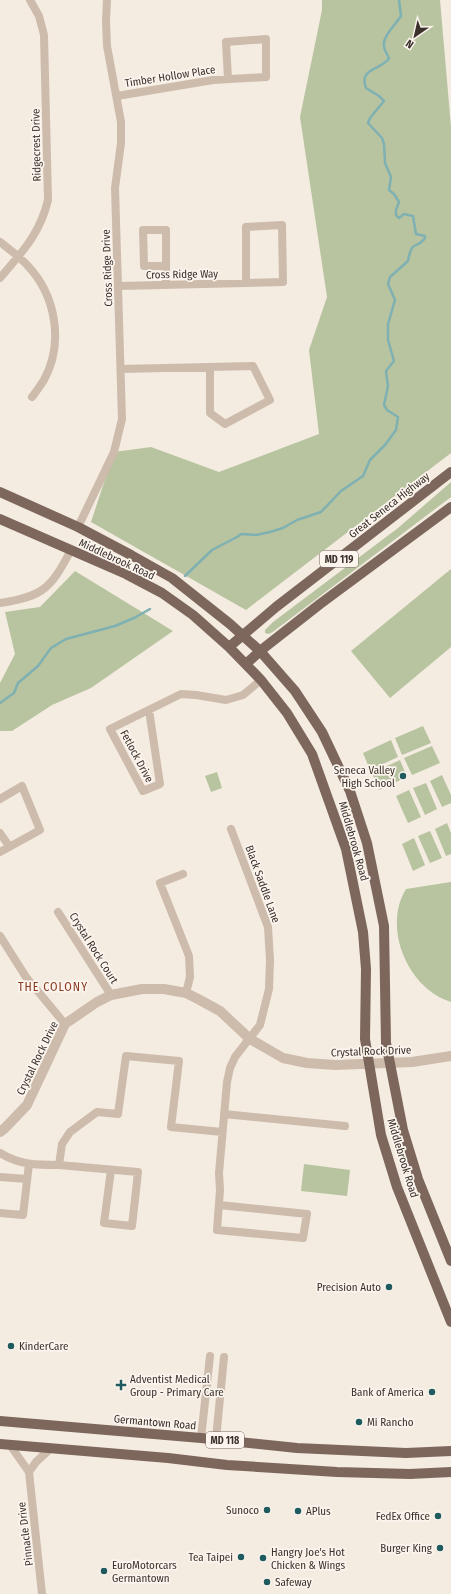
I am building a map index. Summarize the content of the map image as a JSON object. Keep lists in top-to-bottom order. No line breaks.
{"streets":{"main road":["Great Seneca Highway","Middlebrook Road","MD 119","Germantown Road","MD 118"],"street":["Timber Hollow Place","Ridgecrest Drive","Cross Ridge Drive","Cross Ridge Way","Fetlock Drive","Black Saddle Lane","Crystal Rock Court","Crystal Rock Drive","Pinnacle Drive"]},"crossings":[["Timber Hollow Place","Cross Ridge Drive"],["Cross Ridge Drive","Cross Ridge Way"],["Cross Ridge Drive","Middlebrook Road"],["Great Seneca Highway","Middlebrook Road"],["Middlebrook Road","MD 119"],["Middlebrook Road","Fetlock Drive"],["Middlebrook Road","Crystal Rock Drive"],["Black Saddle Lane","Crystal Rock Drive"],["Crystal Rock Court","Crystal Rock Drive"],["MD 118","Pinnacle Drive"]],"districts":["THE COLONY"],"places":{"other":["Seneca Valley High School","Precision Auto","KinderCare","Bank of America","Mi Rancho","Sunoco","APlus","FedEx Office","Burger King","Tea Taipei","Hangry Joe's Hot Chicken & Wings","EuroMotorcars Germantown","Safeway"],"health":["Adventist Medical Group - Primary Care"]},"north":"bottom left"}
